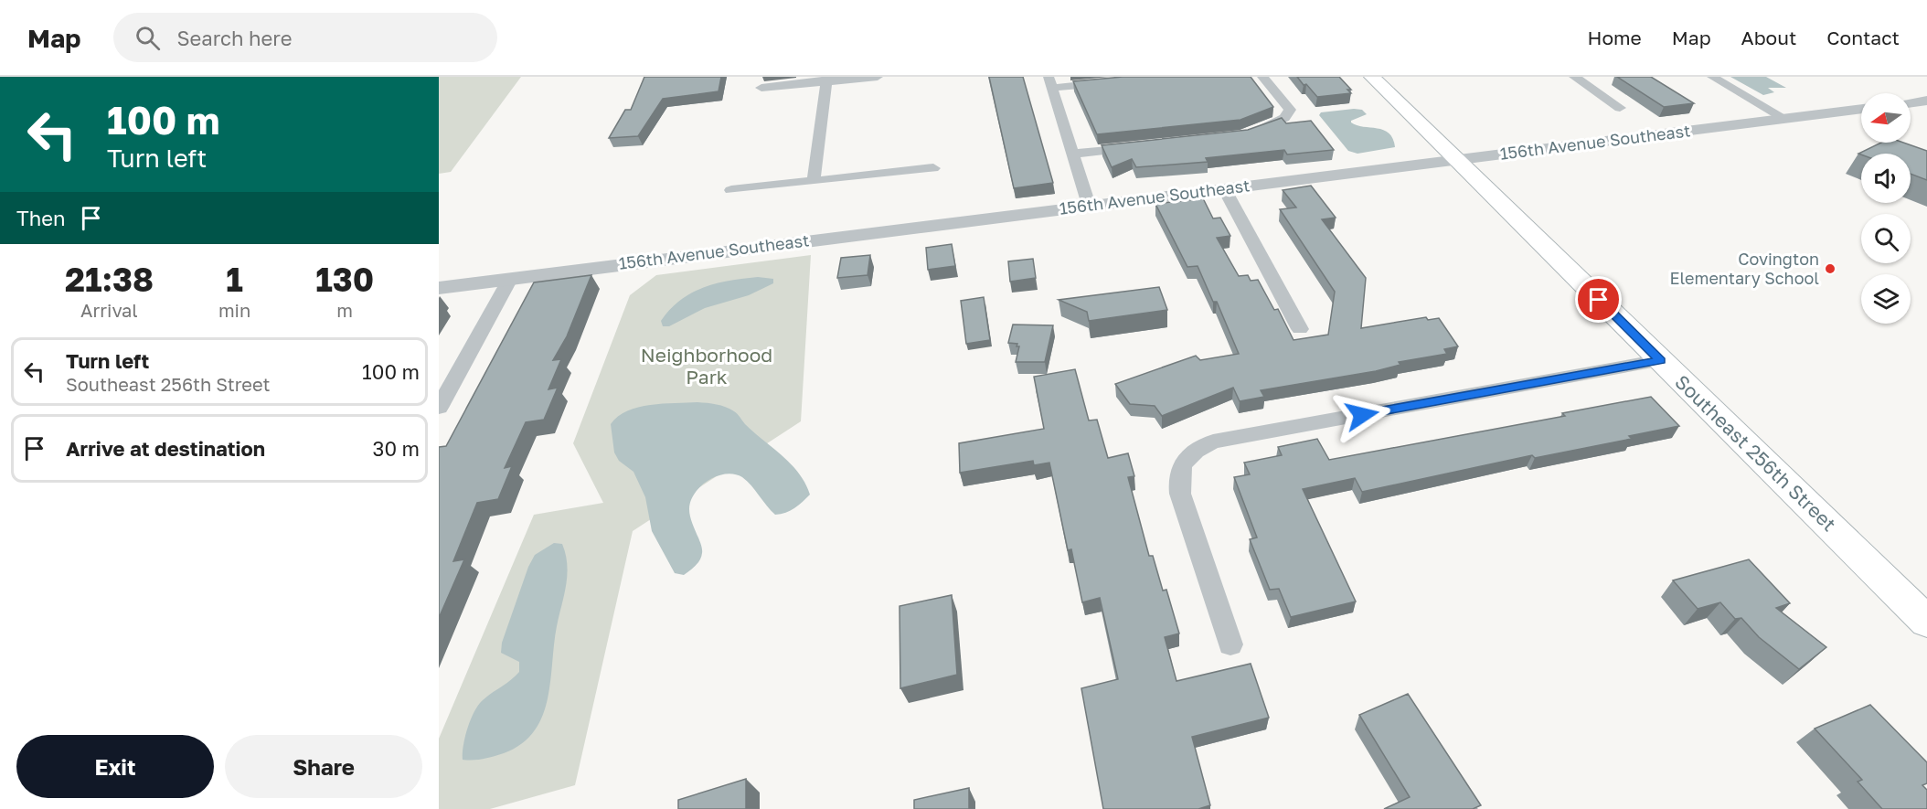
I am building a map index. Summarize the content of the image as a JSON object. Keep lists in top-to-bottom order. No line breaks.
{"streets":{"main road":["Southeast 256th Street"],"street":["156th Avenue Southeast"]},"crossings":[["156th Avenue Southeast","Southeast 256th Street"]],"parks":["Neighborhood Park"],"places":["Covington Elementary School"],"north":"left","page":{"header":"Map","search":"Search here","nav":["Home","Map","About","Contact"],"turn":["100 m","Turn left"],"then":"Then","eta":["21:38","Arrival","1","min","130","m"],"list":[{"name":"Turn left","note":"Southeast 256th Street","value":"100 m"},{"name":"Arrive at destination","value":"30 m"}],"buttons":["Exit","Share"]}}
